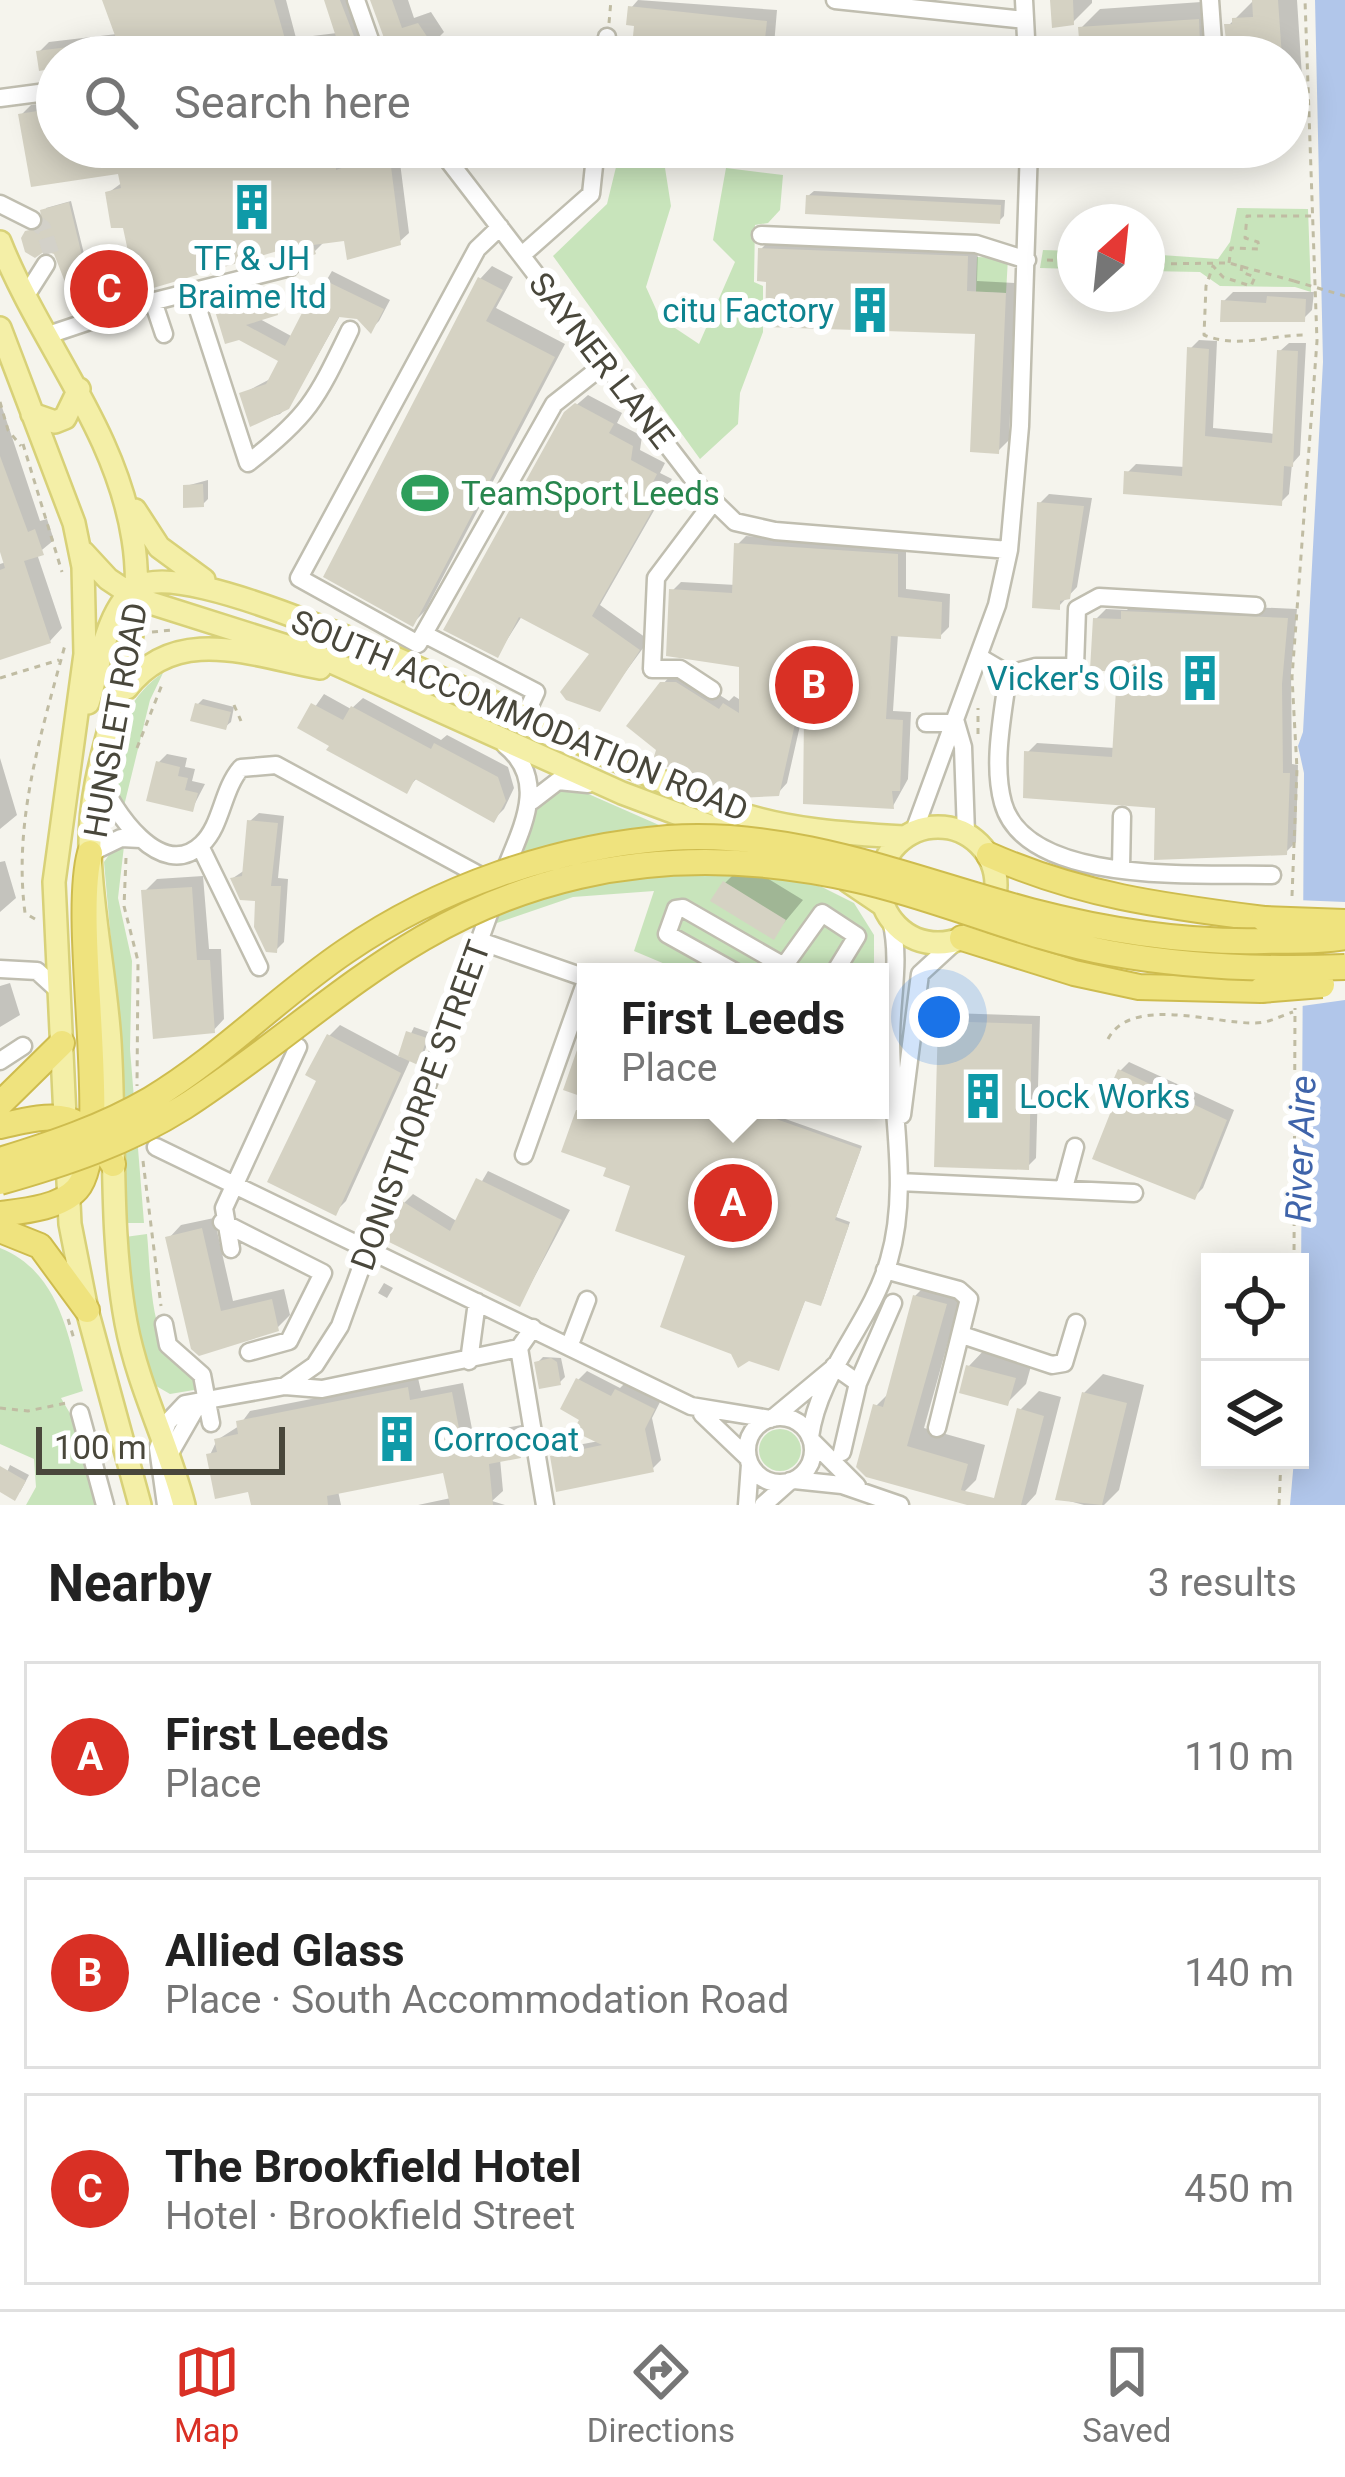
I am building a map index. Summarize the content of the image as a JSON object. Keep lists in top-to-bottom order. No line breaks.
{"streets":{"main road":["SOUTH ACCOMMODATION ROAD","HUNSLET ROAD"],"street":["SAYNER LANE","DONISTHORPE STREET"]},"crossings":[["SOUTH ACCOMMODATION ROAD","HUNSLET ROAD"]],"water":["River Aire"],"places":{"building":["TF & JH Braime ltd","citu Factory","Vicker's Oils","Lock Works","Corrocoat"],"sports":["TeamSport Leeds"]},"scale_bar":"100 m","north":"top right","page":{"search":"Search here","pins":["C","B","A"],"popup":["First Leeds","Place"],"scale":"100 m","heading":["Nearby","3 results"],"list":[{"mark":"A","name":"First Leeds","note":"Place","value":"110 m"},{"mark":"B","name":"Allied Glass","note":"Place · South Accommodation Road","value":"140 m"},{"mark":"C","name":"The Brookfield Hotel","note":"Hotel · Brookfield Street","value":"450 m"}],"nav":["Map","Directions","Saved"]}}
